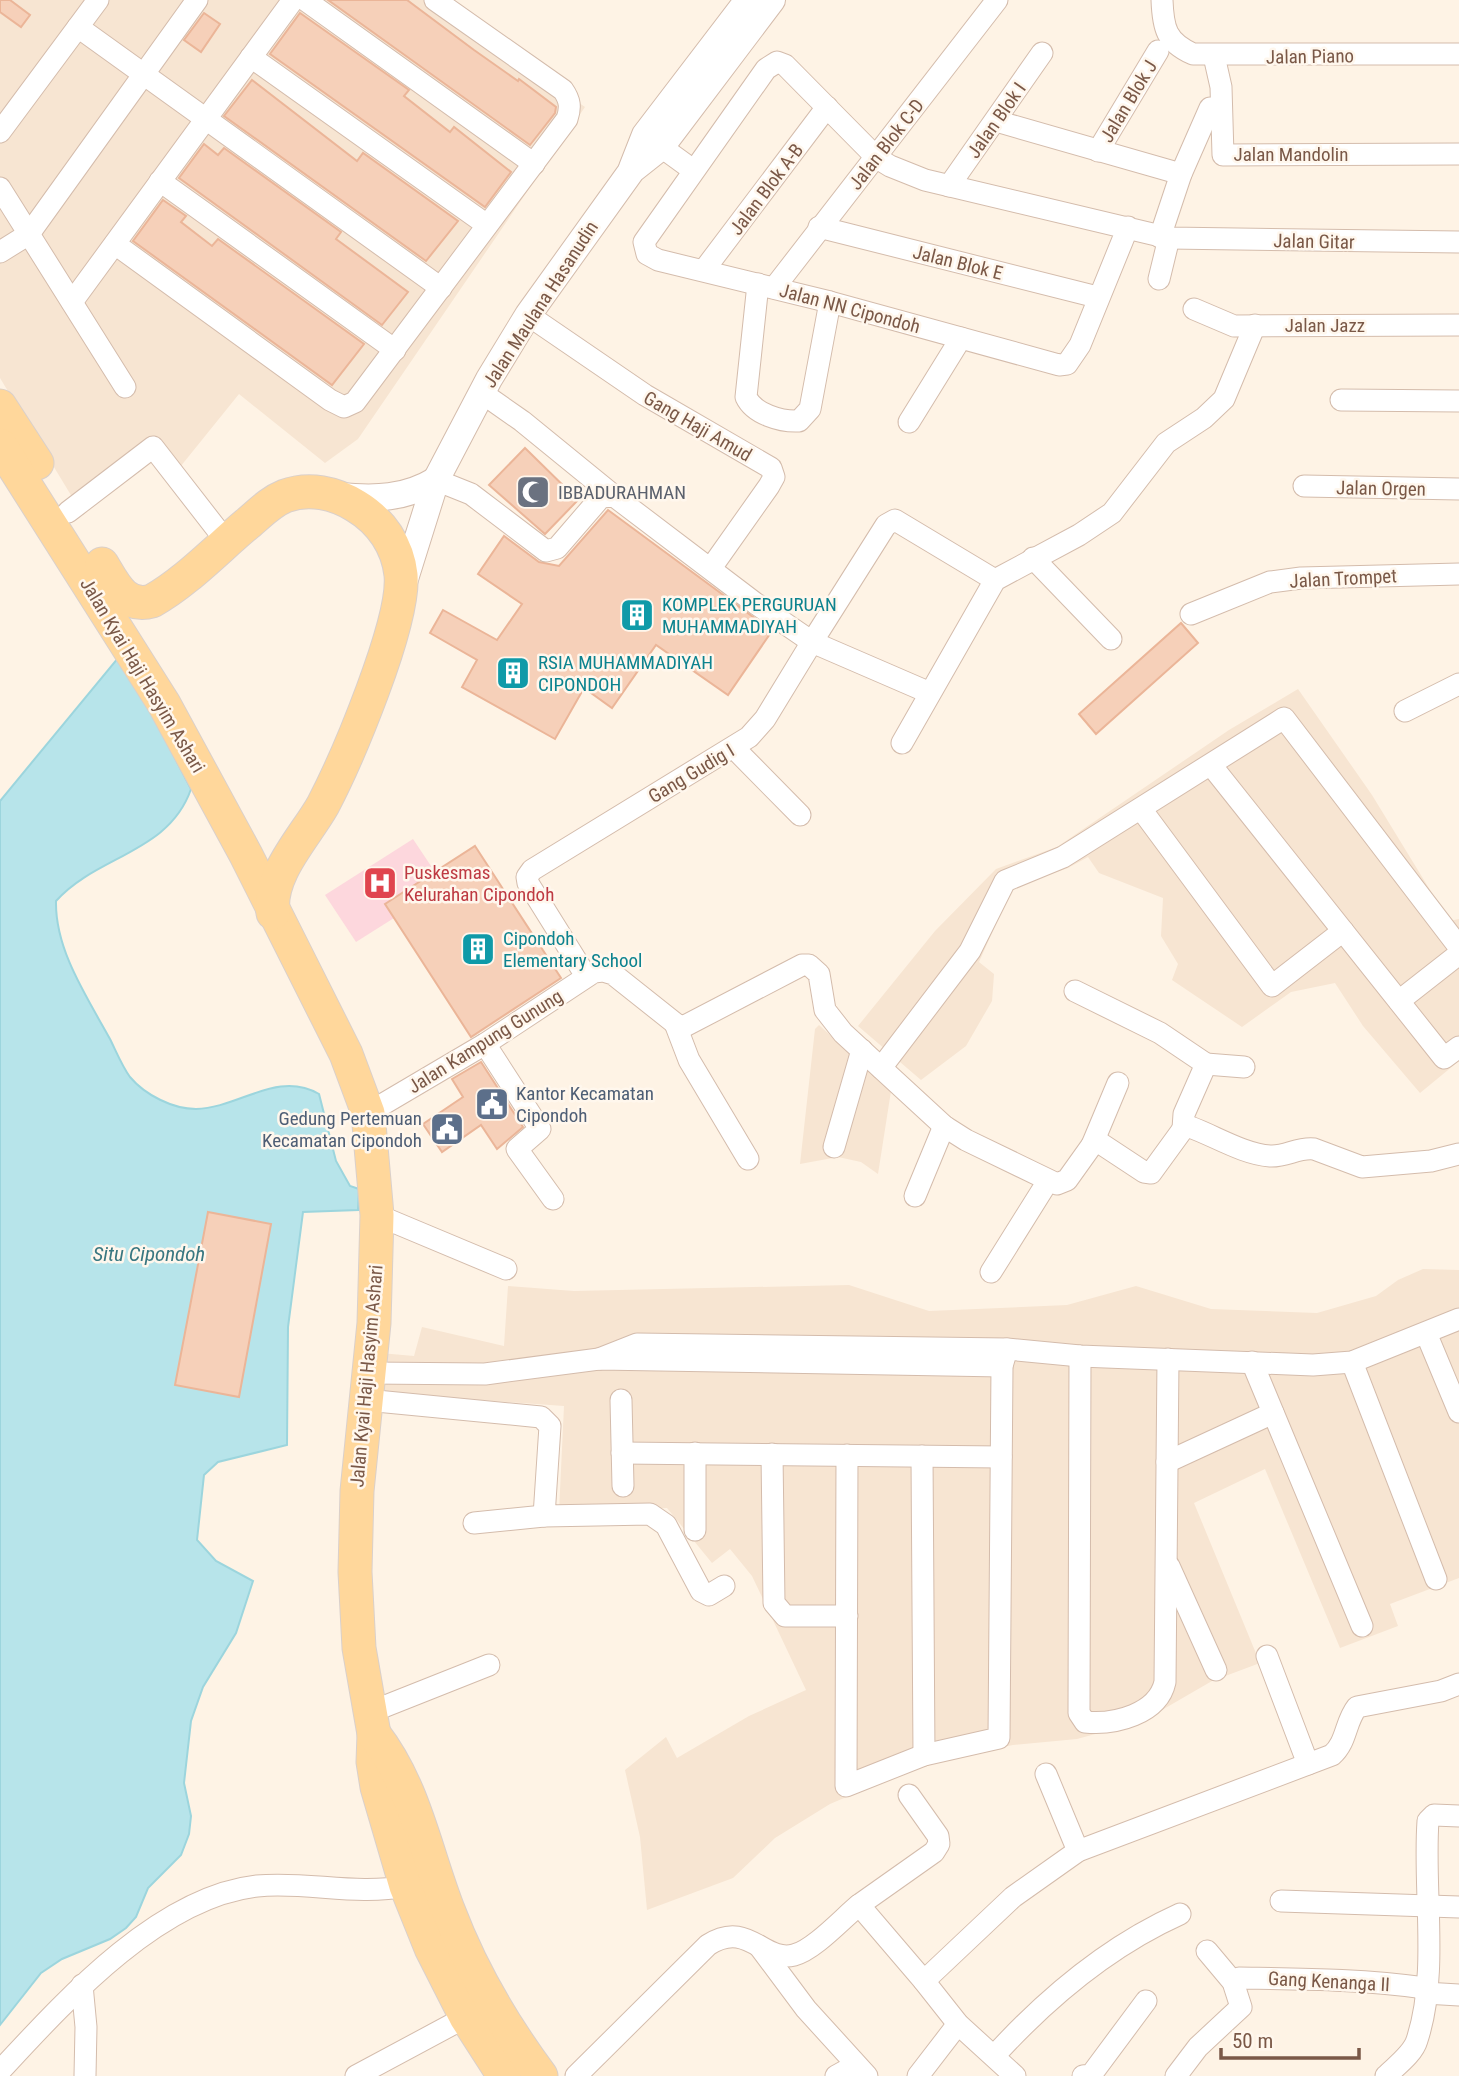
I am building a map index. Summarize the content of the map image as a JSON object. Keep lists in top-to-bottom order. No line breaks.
{"streets":{"main road":["Jalan Kyai Haji Hasyim Ashari"],"street":["Jalan Piano","Jalan Blok J","Jalan Blok I","Jalan Blok C-D","Jalan Mandolin","Jalan Blok A-B","Jalan Gitar","Jalan Blok E","Jalan Maulana Hasanudin","Jalan NN Cipondoh","Jalan Jazz","Gang Haji Amud","Jalan Orgen","Jalan Trompet","Gang Gudig I","Jalan Kampung Gunung","Gang Kenanga II"]},"crossings":[["Jalan Piano","Jalan Blok J"],["Jalan Piano","Jalan Mandolin"],["Jalan Blok I","Jalan Gitar"],["Jalan Blok C-D","Jalan Gitar"],["Jalan Blok C-D","Jalan Blok E"],["Jalan Blok C-D","Jalan NN Cipondoh"],["Jalan Blok A-B","Jalan Gitar"],["Jalan Blok A-B","Jalan NN Cipondoh"],["Jalan Gitar","Jalan NN Cipondoh"],["Jalan Blok E","Jalan NN Cipondoh"],["Jalan Maulana Hasanudin","Gang Haji Amud"],["Jalan Kyai Haji Hasyim Ashari","Jalan Kampung Gunung"],["Gang Gudig I","Jalan Kampung Gunung"]],"water":["Situ Cipondoh"],"places":{"mosque":["IBBADURAHMAN"],"building":["KOMPLEK PERGURUAN MUHAMMADIYAH","RSIA MUHAMMADIYAH CIPONDOH","Cipondoh Elementary School"],"hospital":["Puskesmas Kelurahan Cipondoh"],"public building":["Kantor Kecamatan Cipondoh","Gedung Pertemuan Kecamatan Cipondoh"]},"scale_bar":"50 m"}
